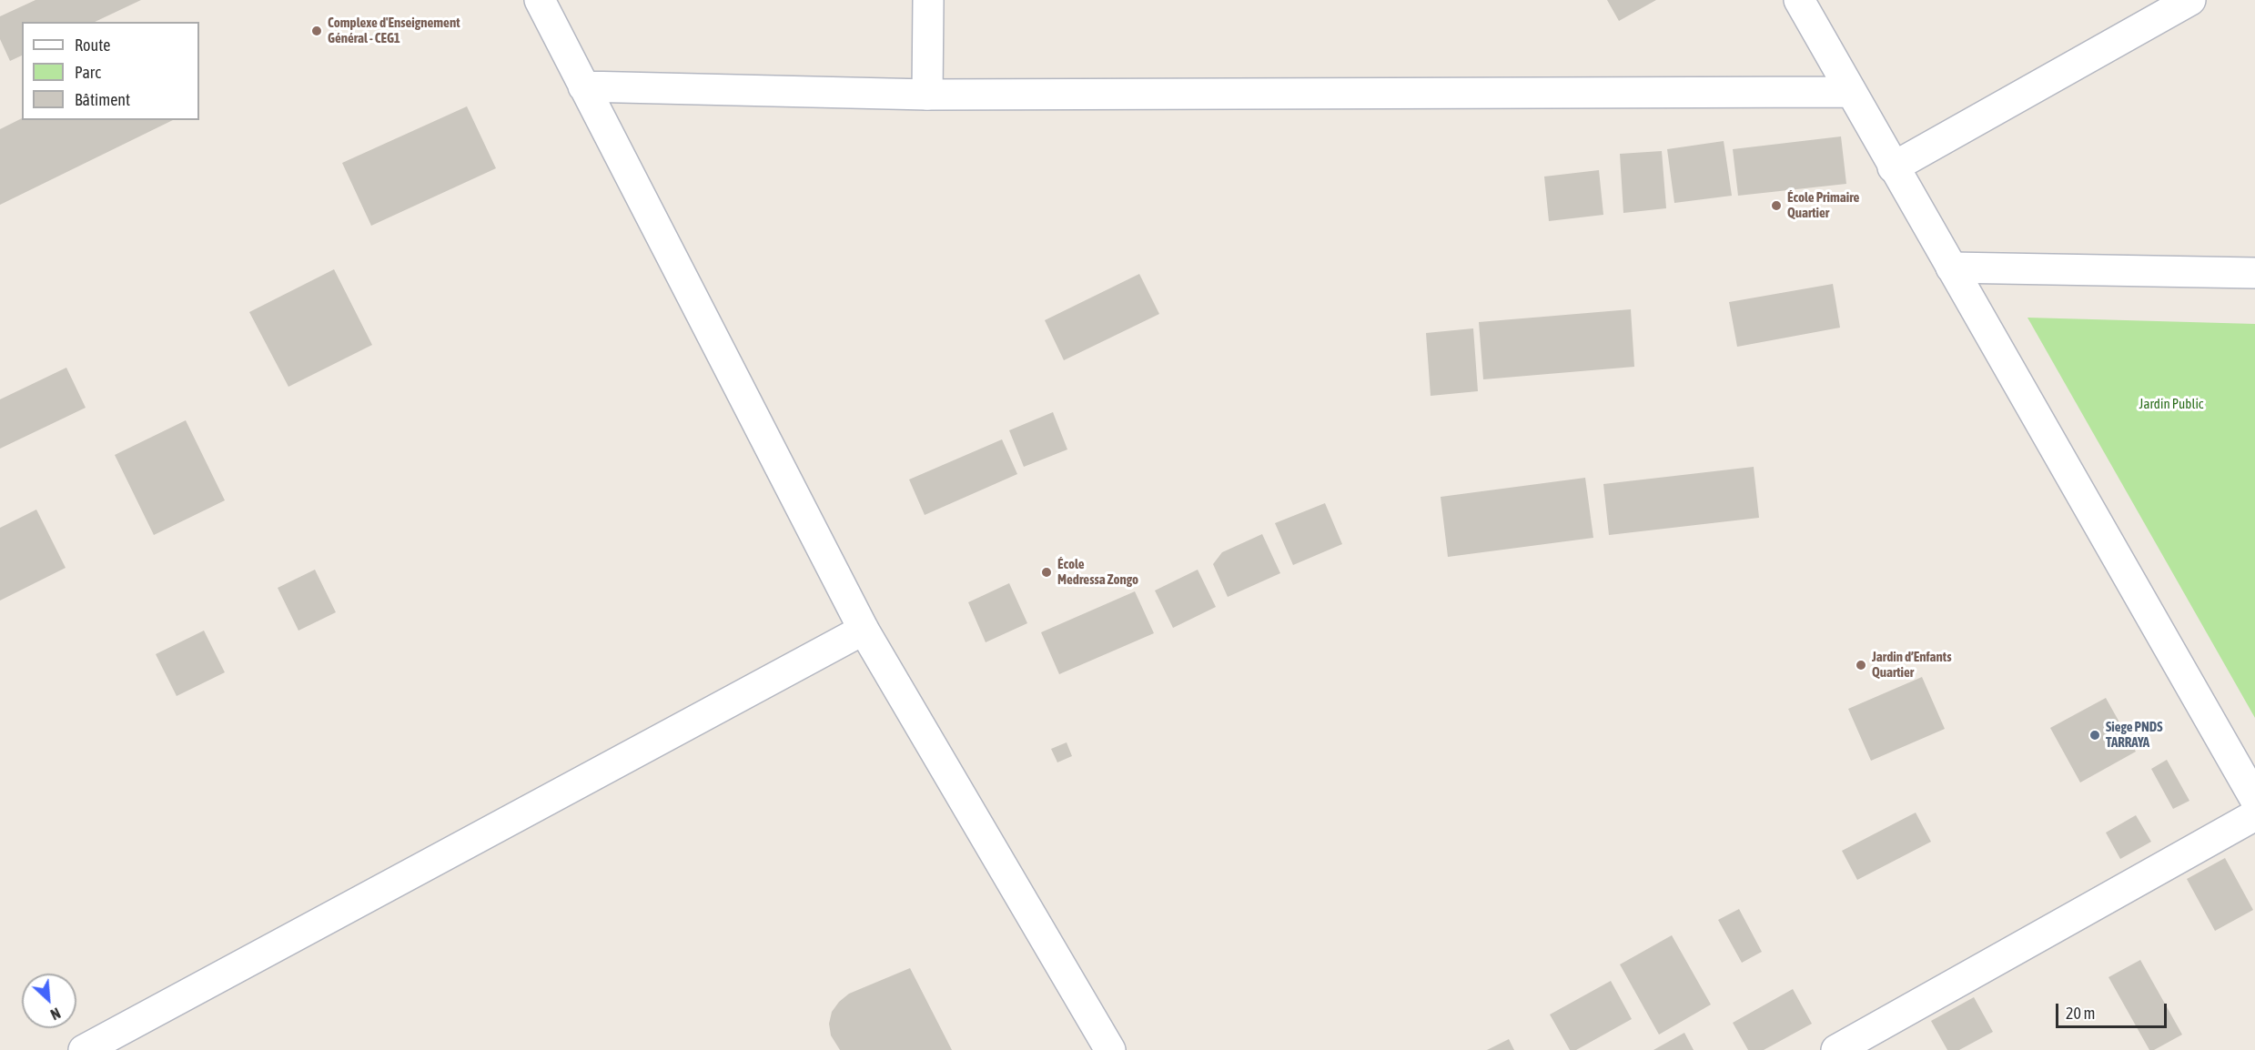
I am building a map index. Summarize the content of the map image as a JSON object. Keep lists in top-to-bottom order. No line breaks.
{"parks":["Jardin Public"],"places":["Complexe d'Enseignement Général - CEG1","École Primaire Quartier","École Medressa Zongo","Jardin d’Enfants Quartier","Siege PNDS TARRAYA"],"legend":["Route","Parc","Bâtiment"],"scale_bar":"20 m","north":"bottom right"}
